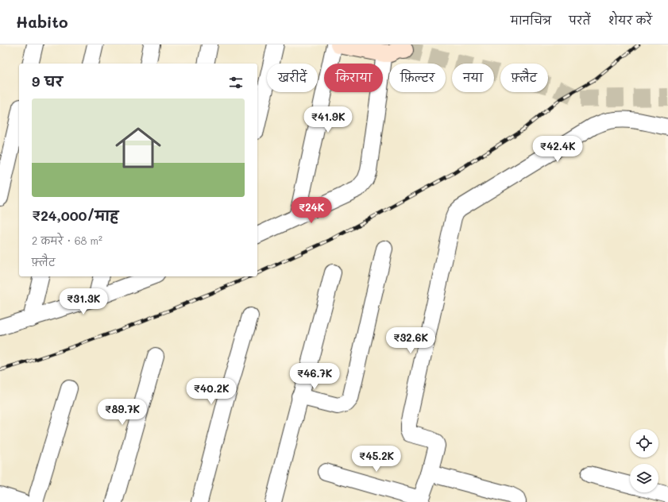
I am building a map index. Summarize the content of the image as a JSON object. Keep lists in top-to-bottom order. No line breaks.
{"page":{"header":"Habito","nav":["मानचित्र","परतें","शेयर करें"],"chip":["खरीदें","किराया","फ़िल्टर","नया","फ़्लैट"],"heading":"9 घर","list":[{"name":"₹24,000/माह","note":"2 कमरे · 68 m² · फ़्लैट"}],"price":["₹41.9K","₹42.4K","₹24K","₹31.3K","₹32.6K","₹46.7K","₹40.2K","₹89.7K","₹45.2K"]}}
